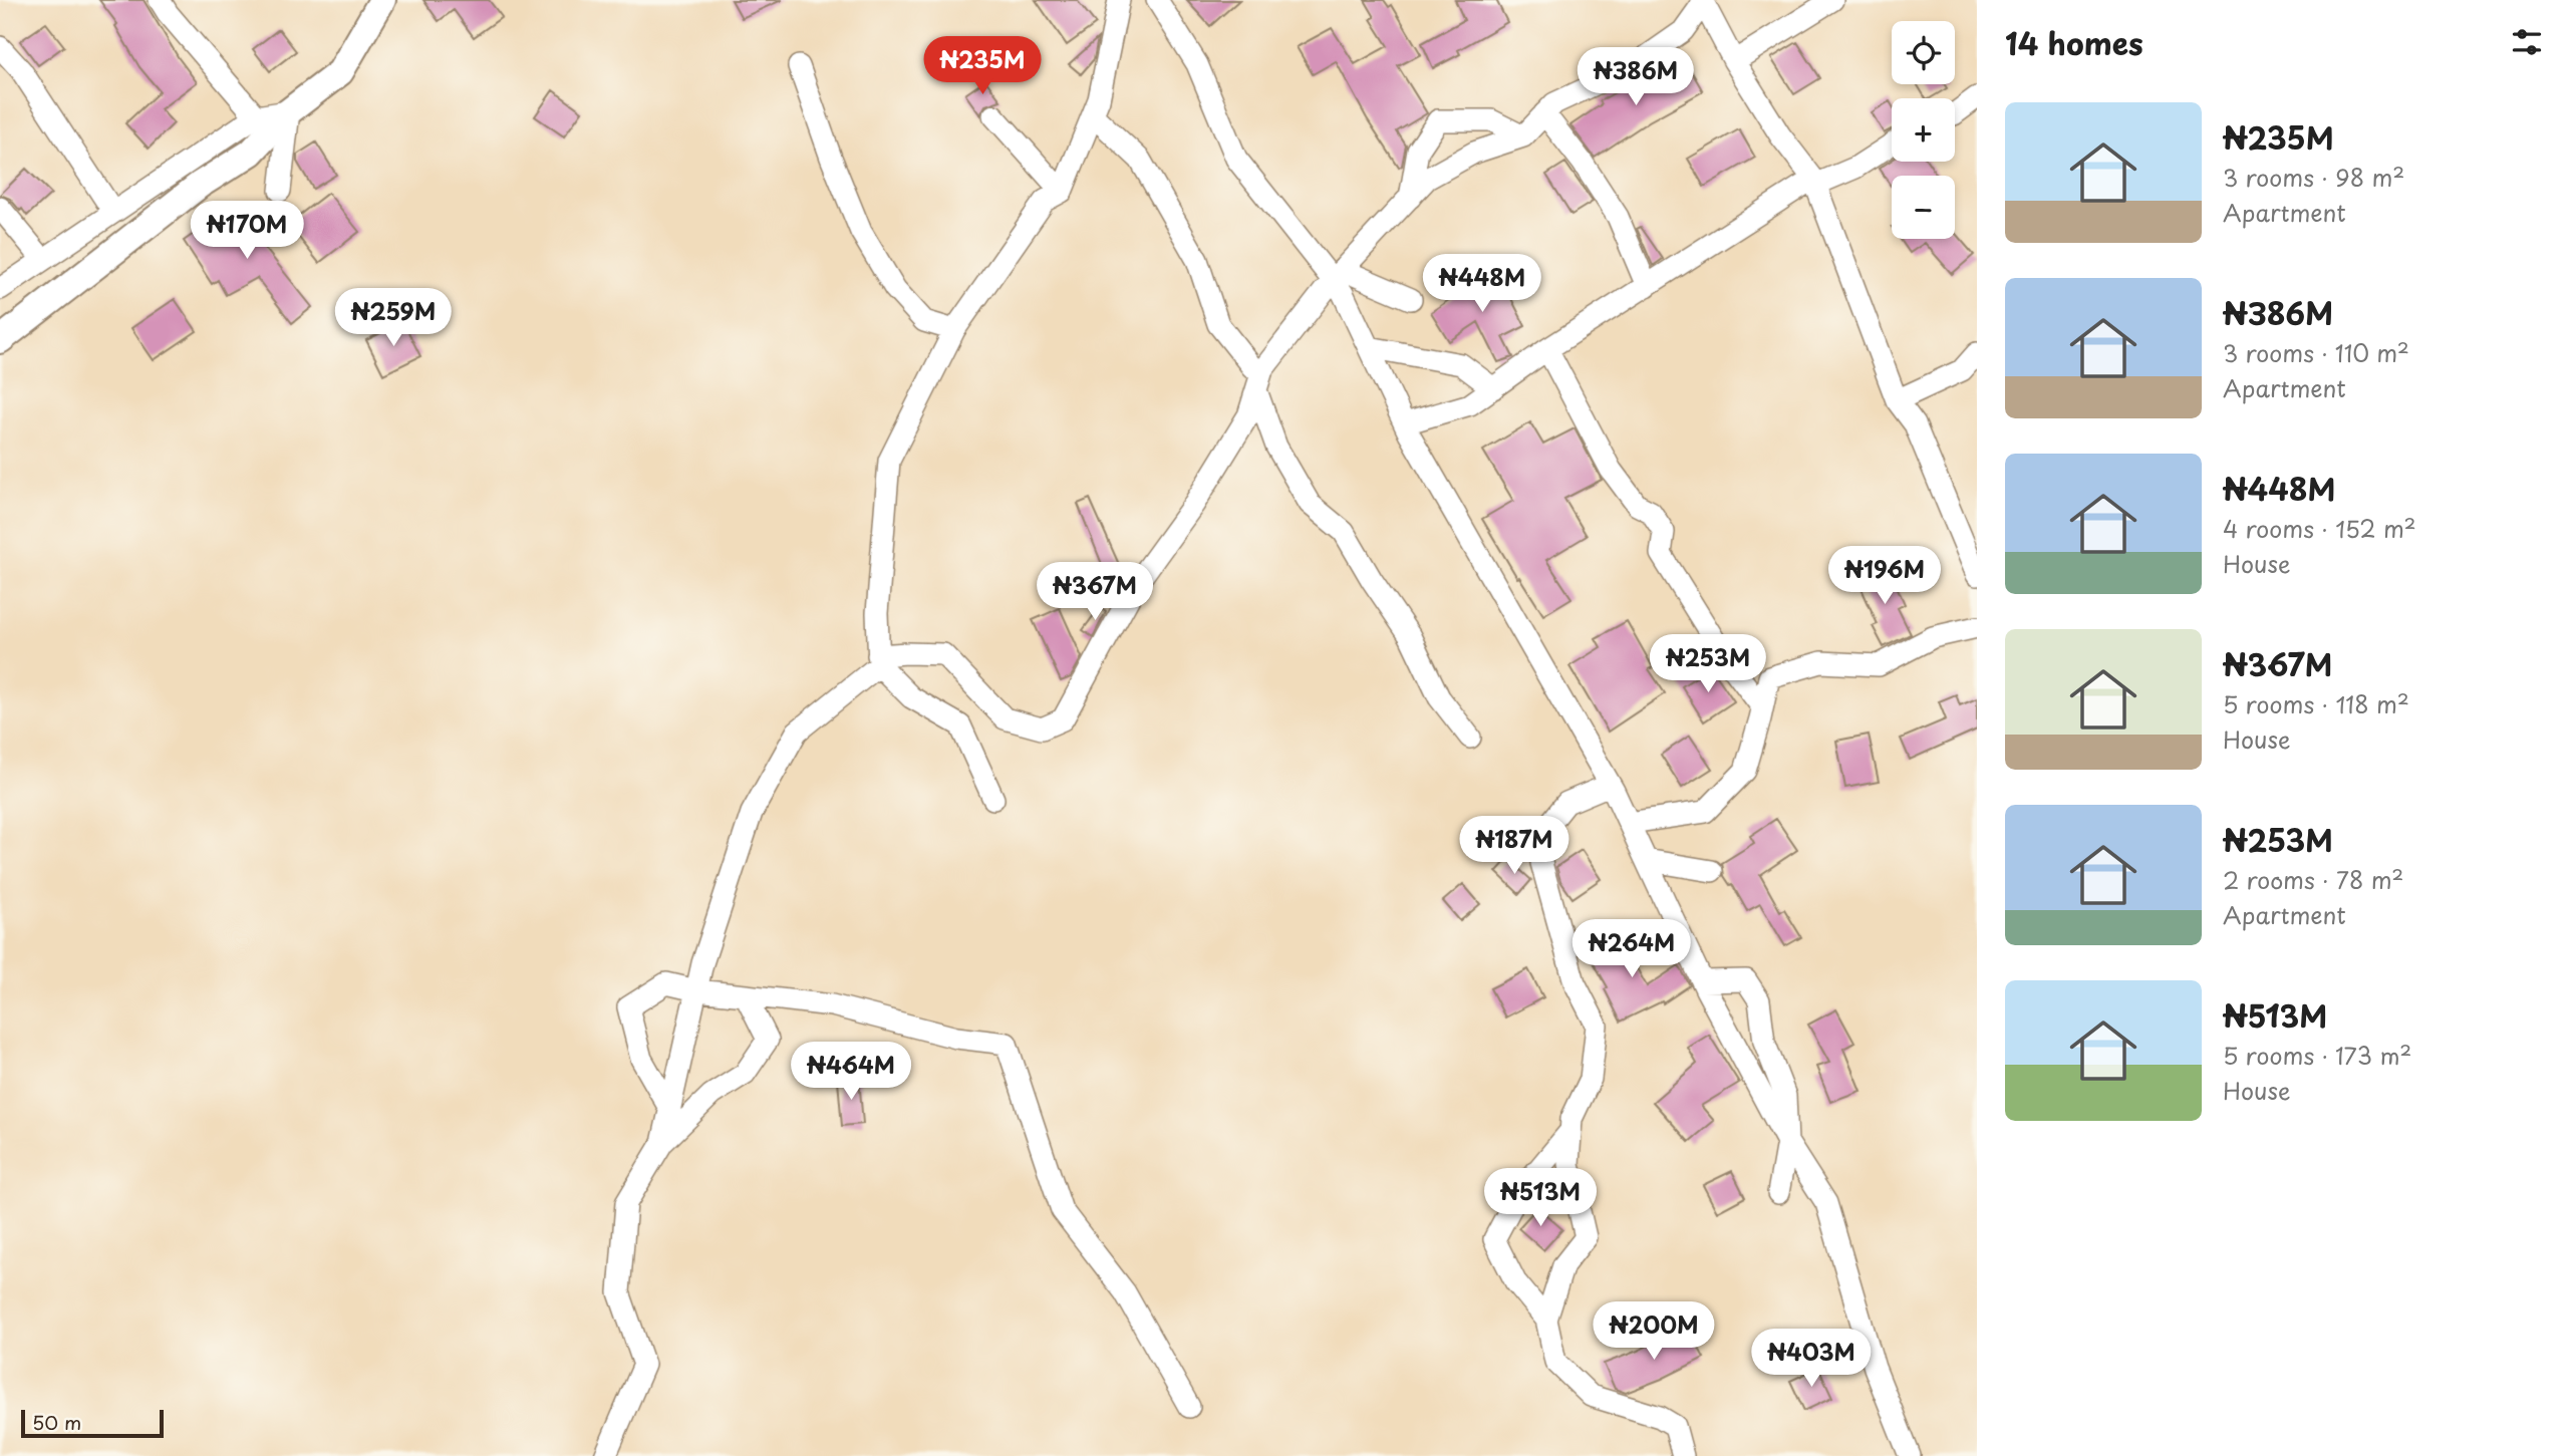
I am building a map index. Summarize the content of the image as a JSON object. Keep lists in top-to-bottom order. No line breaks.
{"scale_bar":"50 m","page":{"heading":"14 homes","map_buttons":["+","−"],"price":["₦235M","₦386M","₦170M","₦448M","₦259M","₦196M","₦367M","₦253M","₦187M","₦264M","₦464M","₦513M","₦200M","₦403M"],"list":[{"name":"₦235M","note":"3 rooms · 98 m² · Apartment"},{"name":"₦386M","note":"3 rooms · 110 m² · Apartment"},{"name":"₦448M","note":"4 rooms · 152 m² · House"},{"name":"₦367M","note":"5 rooms · 118 m² · House"},{"name":"₦253M","note":"2 rooms · 78 m² · Apartment"},{"name":"₦513M","note":"5 rooms · 173 m² · House"}],"scale":"50 m"}}
